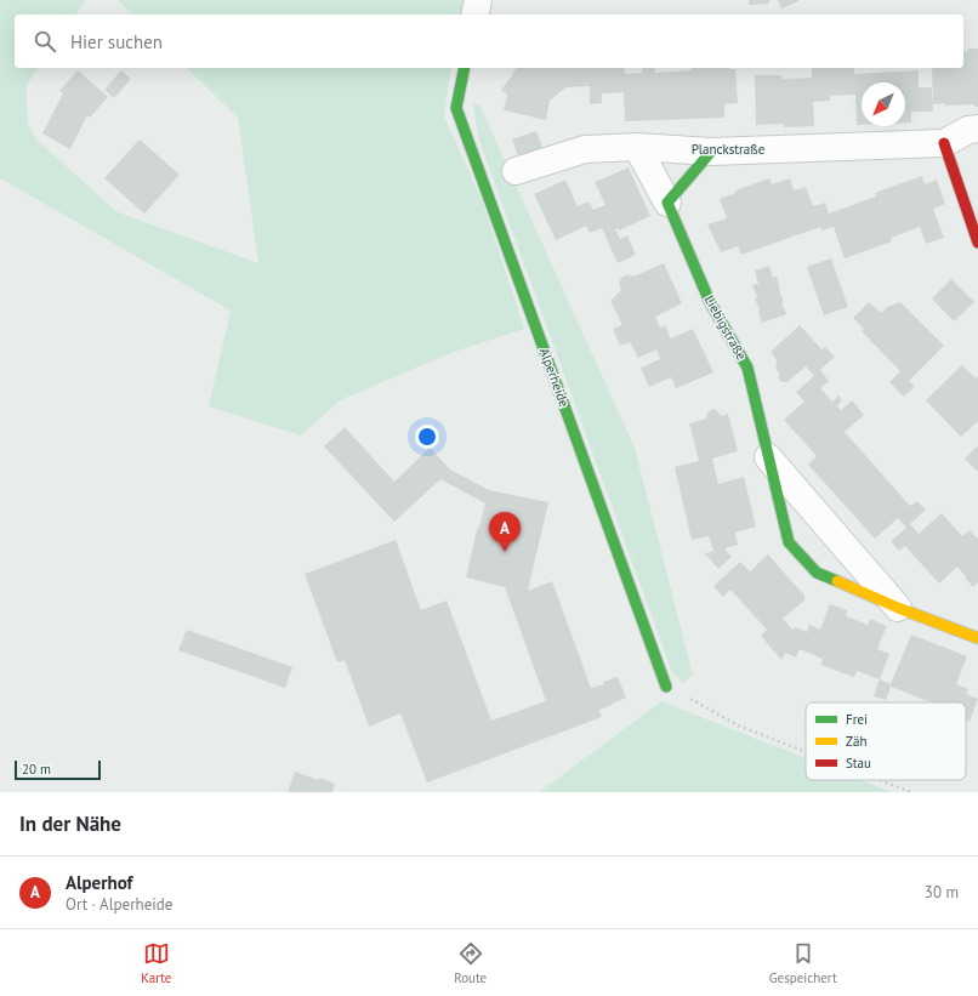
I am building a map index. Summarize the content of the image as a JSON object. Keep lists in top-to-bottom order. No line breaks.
{"streets":{"street":["Planckstraße","Liebigstraße","Alperheide"]},"crossings":[["Planckstraße","Liebigstraße"]],"legend":["Frei","Zäh","Stau"],"scale_bar":"20 m","north":"bottom left","page":{"search":"Hier suchen","pins":"A","scale":"20 m","heading":"In der Nähe","list":[{"mark":"A","name":"Alperhof","note":"Ort · Alperheide","value":"30 m"}],"nav":["Karte","Route","Gespeichert"]}}
